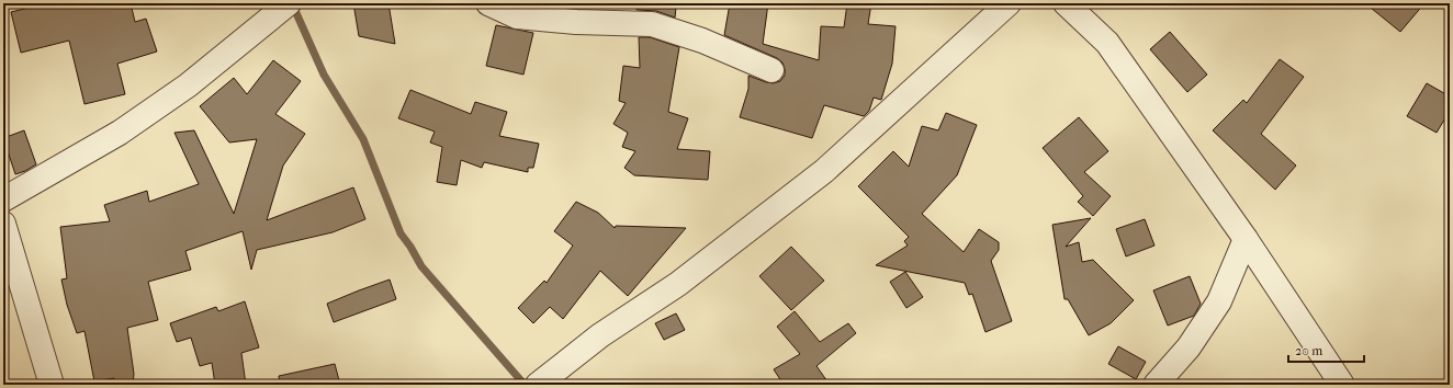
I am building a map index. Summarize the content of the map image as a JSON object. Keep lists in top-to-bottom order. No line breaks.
{"scale_bar":"20 m"}
